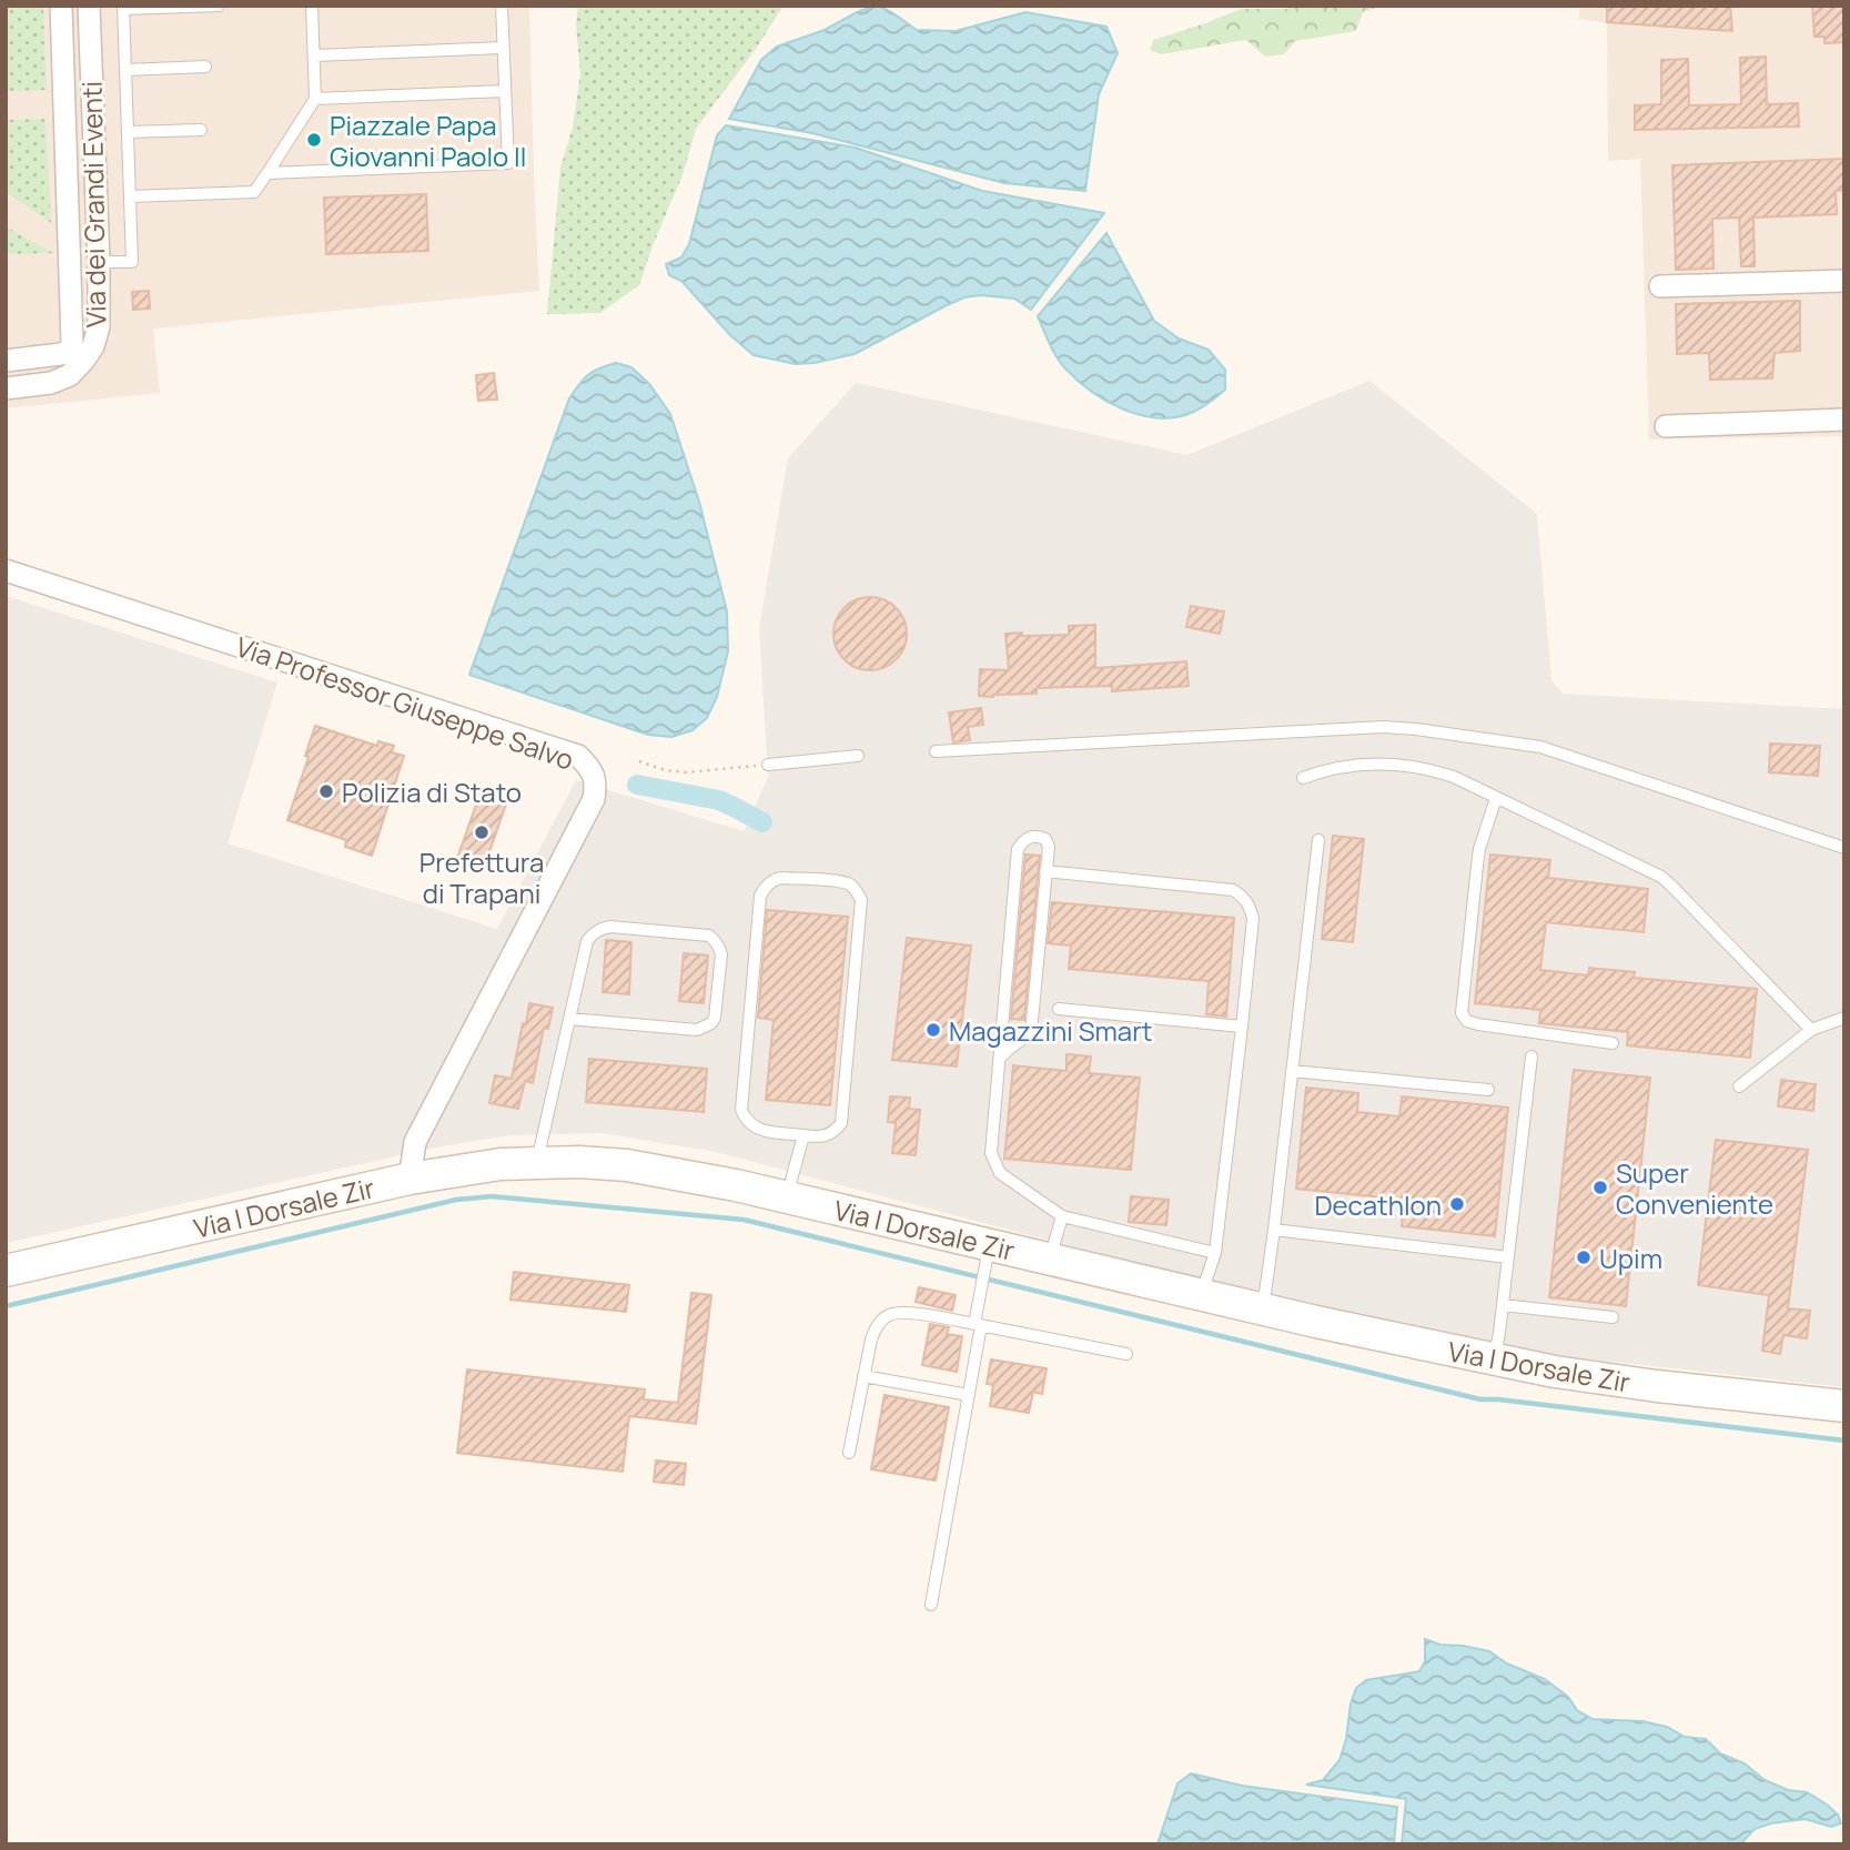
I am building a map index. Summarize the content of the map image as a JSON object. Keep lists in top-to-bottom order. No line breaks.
{"streets":{"main road":["Via I Dorsale Zir"],"street":["Via dei Grandi Eventi","Via Professor Giuseppe Salvo"]},"crossings":[["Via Professor Giuseppe Salvo","Via I Dorsale Zir"]],"places":["Piazzale Papa Giovanni Paolo II","Polizia di Stato","Prefettura di Trapani","Magazzini Smart","Super Conveniente","Decathlon","Upim"]}
